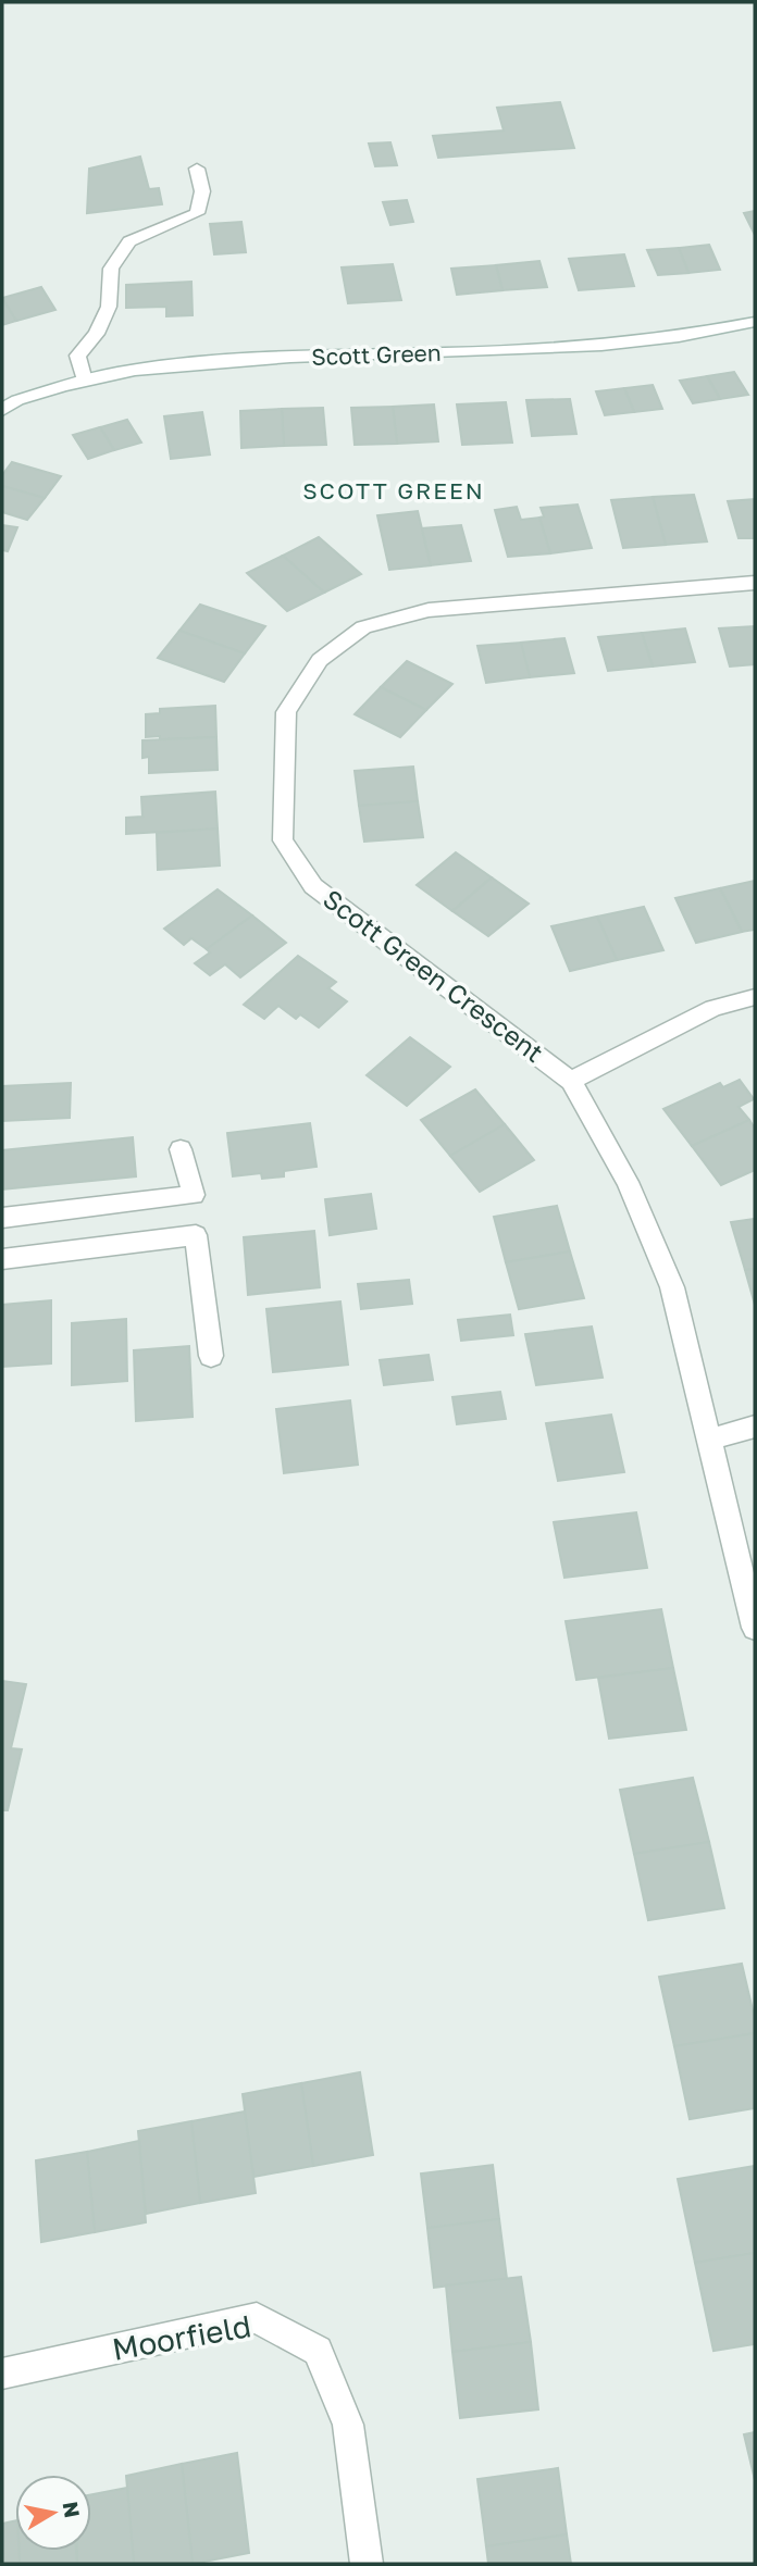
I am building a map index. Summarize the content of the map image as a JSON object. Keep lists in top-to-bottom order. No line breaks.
{"streets":{"street":["Scott Green","Scott Green Crescent","Moorfield"]},"districts":["SCOTT GREEN"],"north":"right"}
